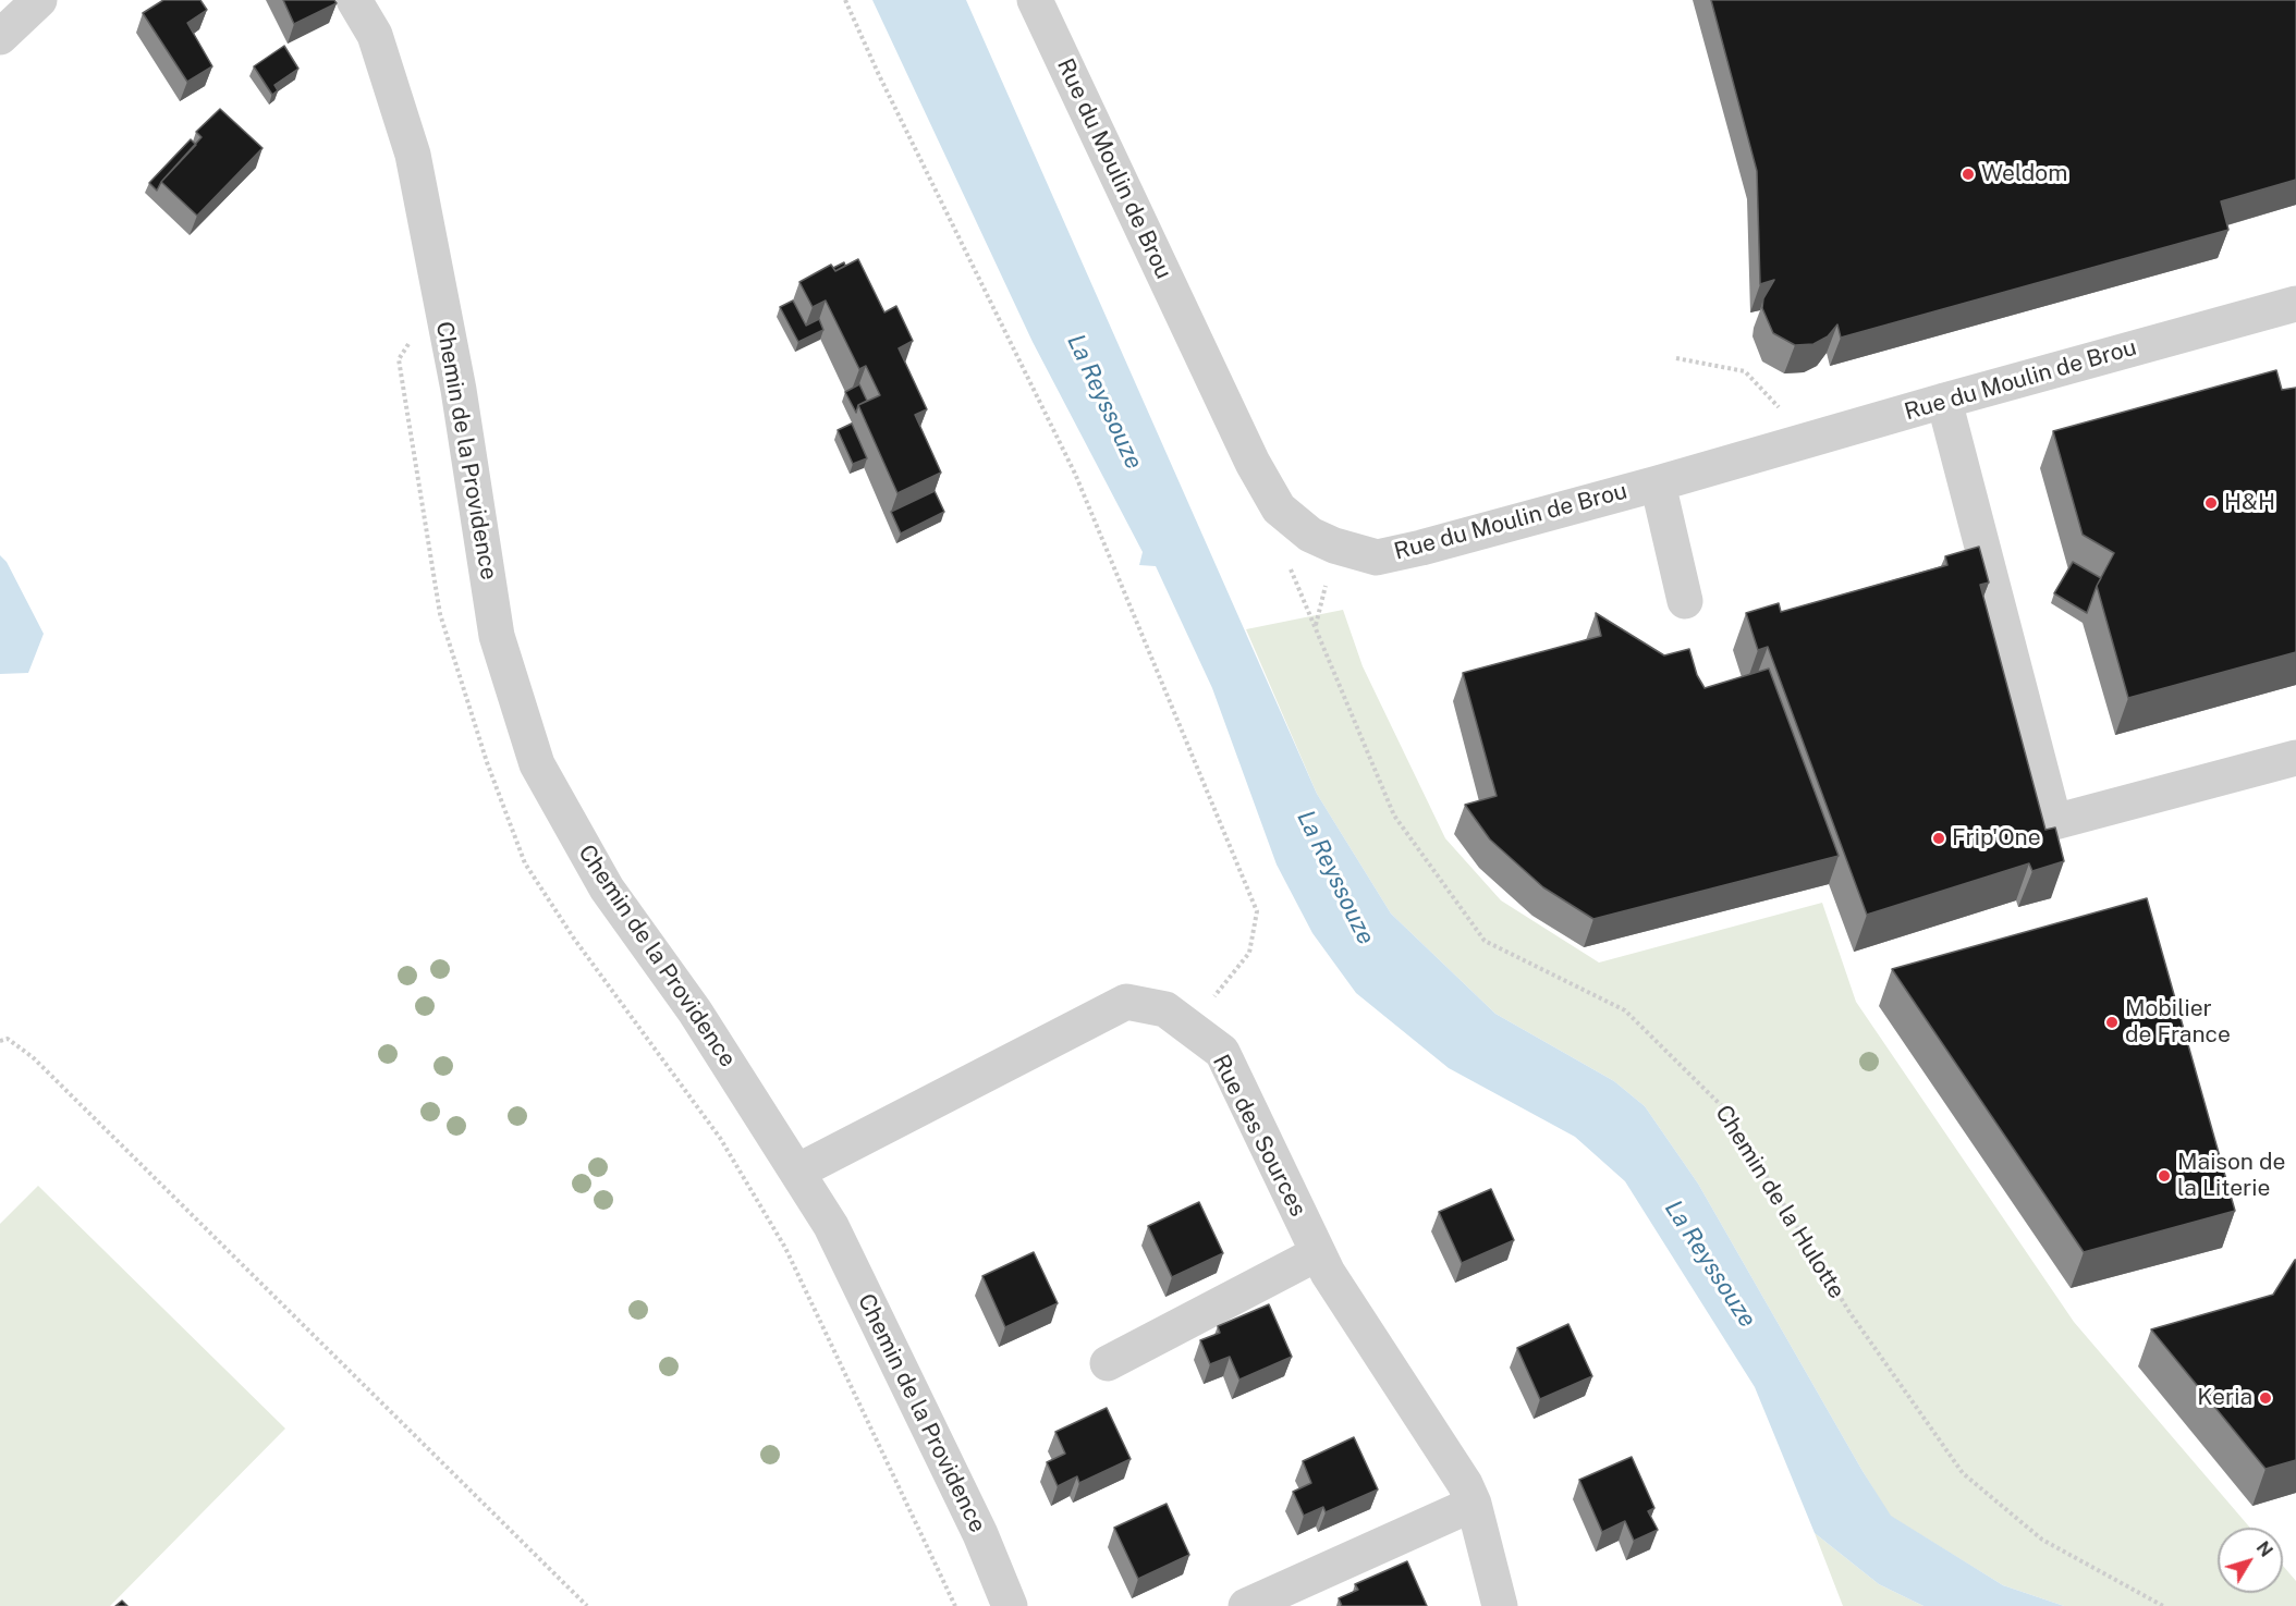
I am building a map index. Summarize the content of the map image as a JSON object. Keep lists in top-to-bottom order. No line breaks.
{"streets":{"street":["Rue du Moulin de Brou","Chemin de la Providence","Rue des Sources"],"path":["Chemin de la Hulotte"]},"crossings":[["Chemin de la Providence","Rue des Sources"]],"water":["La Reyssouze"],"places":["Weldom","H&H","Frip'One","Mobilier de France","Maison de la Literie","Keria"],"north":"top right"}
